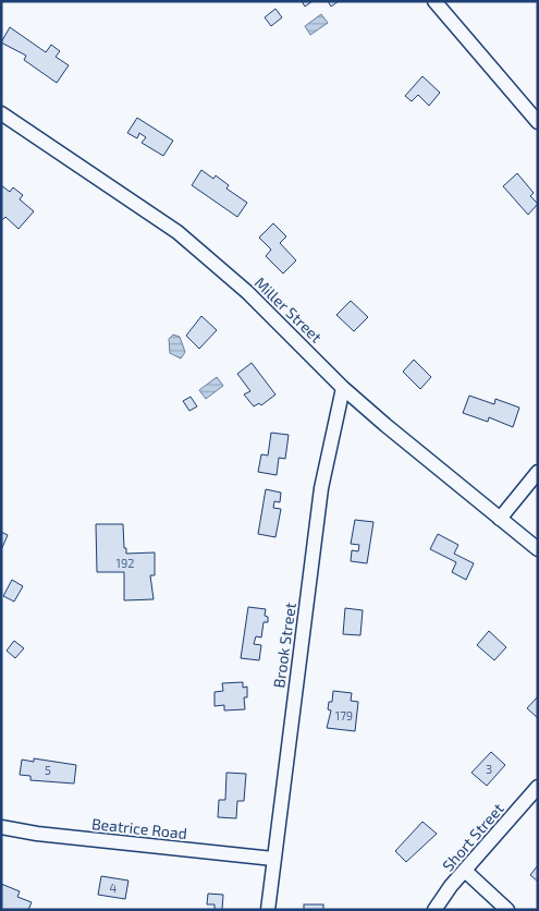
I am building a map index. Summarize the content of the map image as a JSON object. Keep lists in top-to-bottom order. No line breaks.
{"streets":{"street":["Miller Street","Brook Street","Beatrice Road","Short Street"]},"crossings":[["Miller Street","Brook Street"],["Brook Street","Beatrice Road"]],"house_numbers":["192","179","3","5","4"]}
